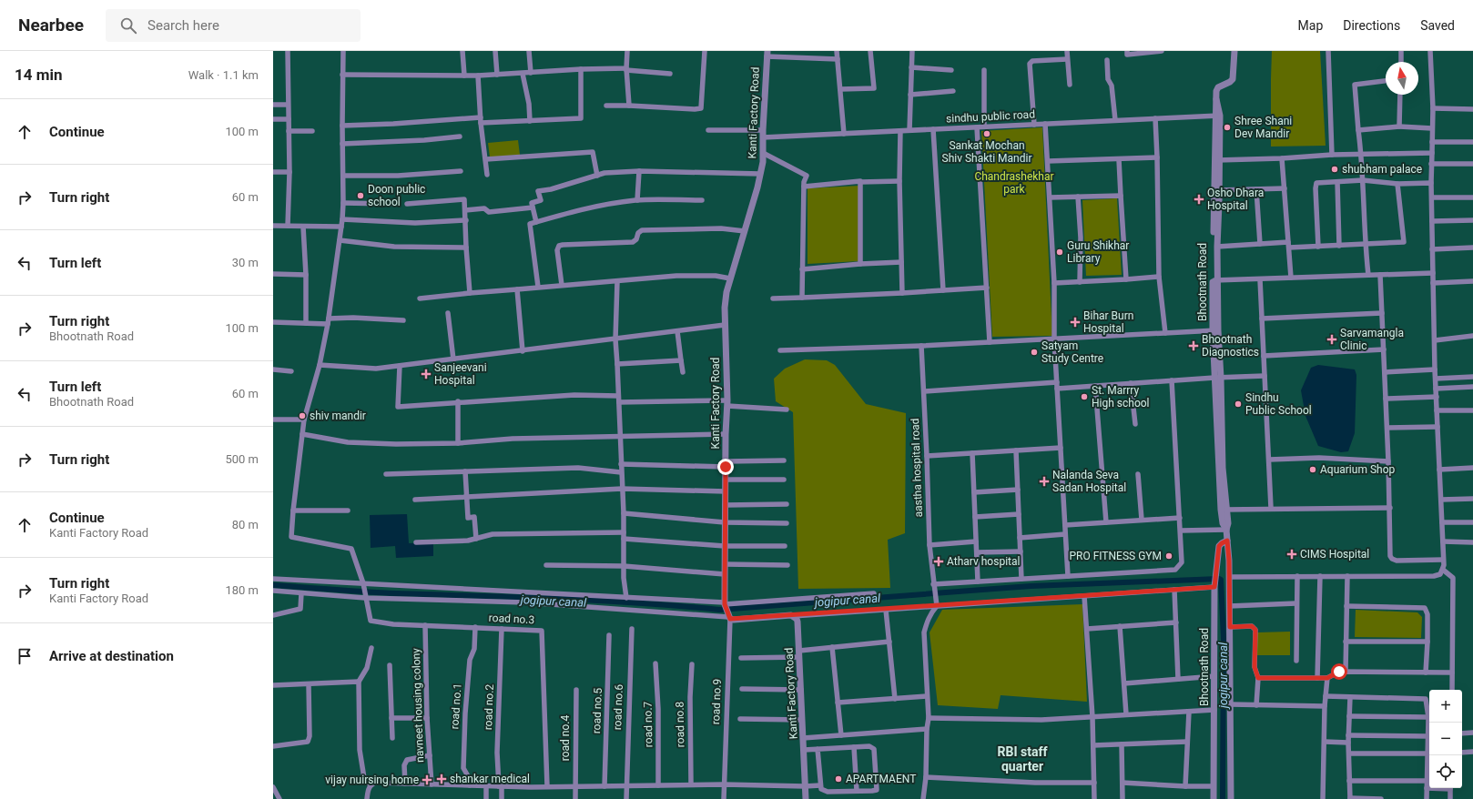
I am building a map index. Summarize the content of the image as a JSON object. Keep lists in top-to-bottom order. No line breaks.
{"streets":{"street":["Kanti Factory Road","sindhu public road","Bhootnath Road","aastha hospital road","road no.3","road no.9","navneet housing colony","road no.1","road no.2","road no.6","road no.5","road no.7","road no.8","road no.4"]},"crossings":[["Kanti Factory Road","sindhu public road"],["Kanti Factory Road","road no.9"],["sindhu public road","Bhootnath Road"],["road no.3","navneet housing colony"],["road no.3","road no.1"],["road no.3","road no.2"]],"districts":["RBI staff quarter"],"water":["jogipur canal"],"parks":["Chandrashekhar park"],"places":{"other":["Shree Shani Dev Mandir","Sankat Mochan Shiv Shakti Mandir","shubham palace","Doon public school","Guru Shikhar Library","Satyam Study Centre","St. Marrry High school","Sindhu Public School","shiv mandir","Aquarium Shop","PRO FITNESS GYM","APARTMAENT"],"health":["Osho Dhara Hospital","Bihar Burn Hospital","Sarvamangla Clinic","Bhootnath Diagnostics","Sanjeevani Hospital","Nalanda Seva Sadan Hospital","CIMS Hospital","Atharv hospital","shankar medical","vijay nuirsing home"]},"north":"top","page":{"header":"Nearbee","search":"Search here","nav":["Map","Directions","Saved"],"heading":["14 min","Walk · 1.1 km"],"list":[["Continue","100 m"],["Turn right","60 m"],["Turn left","30 m"],["Turn right","Bhootnath Road","100 m"],["Turn left","Bhootnath Road","60 m"],["Turn right","500 m"],["Continue","Kanti Factory Road","80 m"],["Turn right","Kanti Factory Road","180 m"],"Arrive at destination"],"map_buttons":["+","−"]}}
